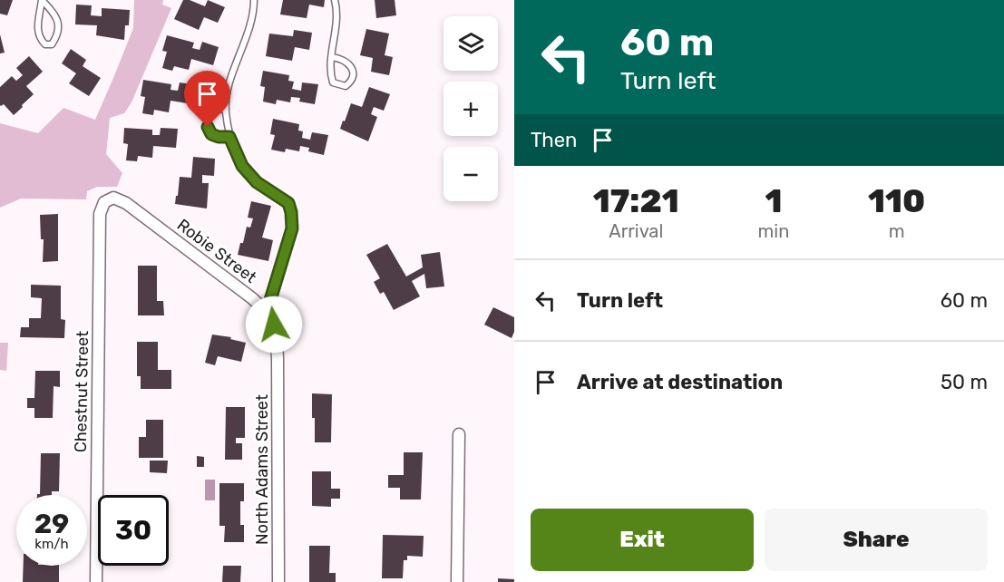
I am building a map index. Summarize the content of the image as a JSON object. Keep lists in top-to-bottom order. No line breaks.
{"streets":{"street":["Robie Street","Chestnut Street","North Adams Street"]},"crossings":[["Robie Street","Chestnut Street"],["Robie Street","North Adams Street"]],"page":{"turn":["60 m","Turn left"],"map_buttons":["+","−"],"then":"Then","eta":["17:21","Arrival","1","min","110","m"],"list":[{"name":"Turn left","value":"60 m"},{"name":"Arrive at destination","value":"50 m"}],"speed":"29 km/h","limit":"30","buttons":["Exit","Share"]}}
